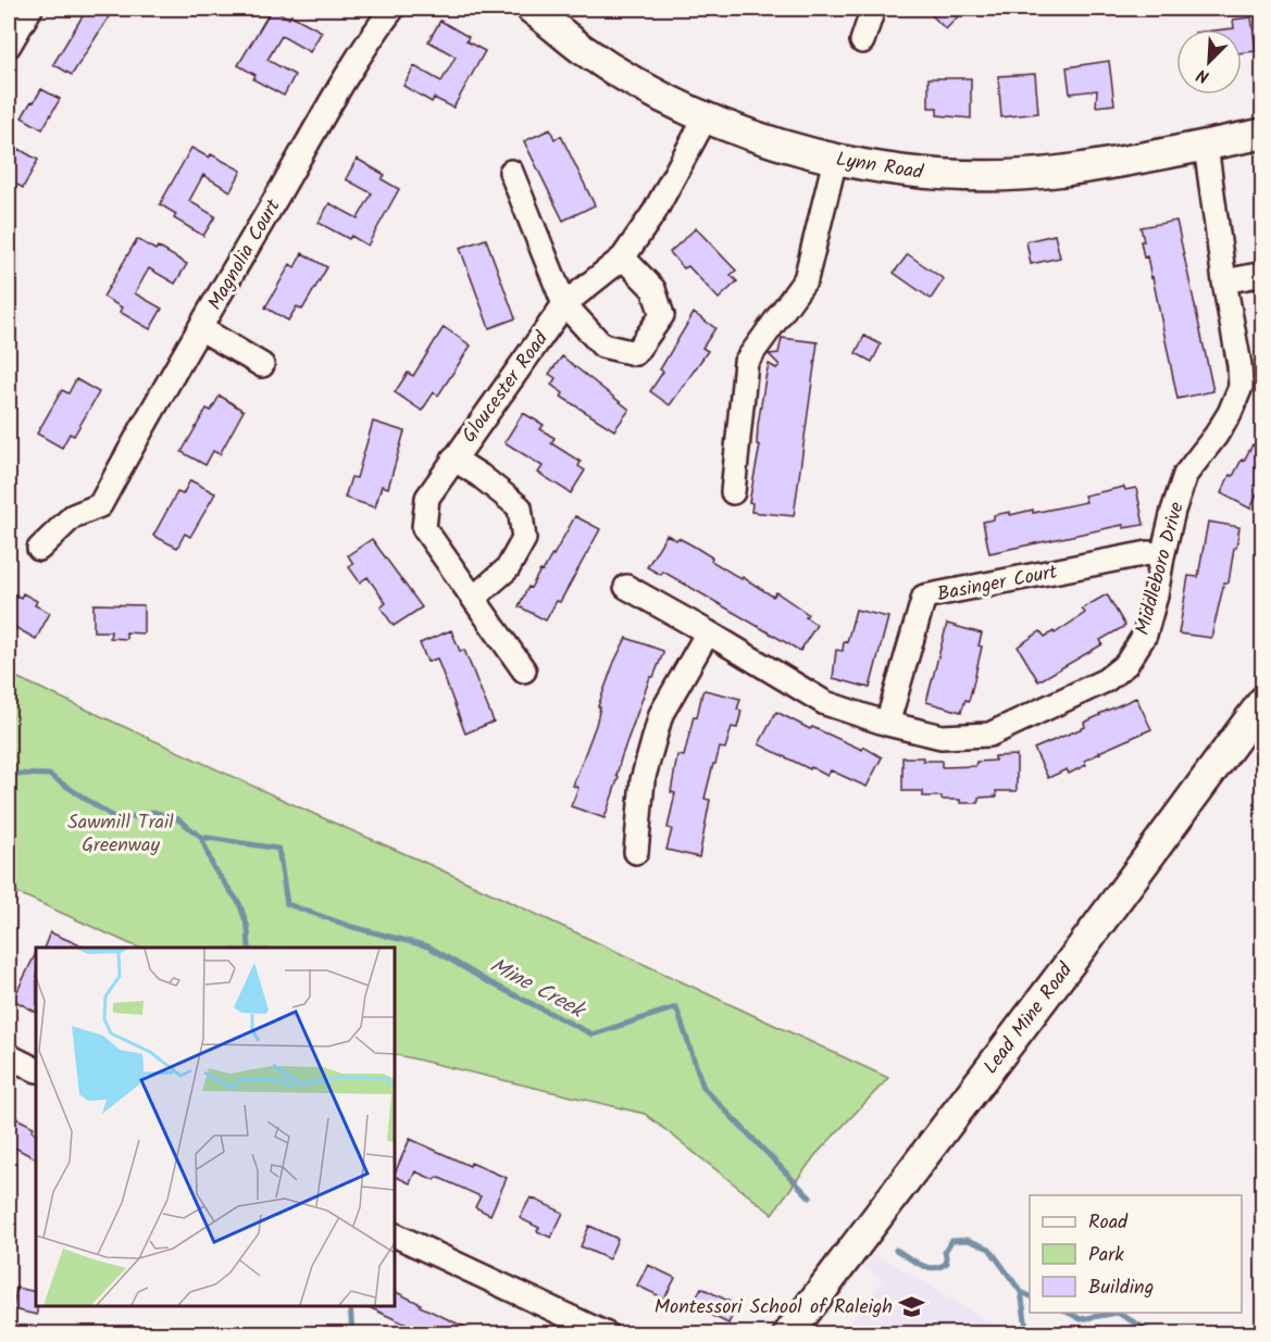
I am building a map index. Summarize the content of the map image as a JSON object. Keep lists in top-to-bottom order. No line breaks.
{"streets":{"main road":["Lynn Road","Lead Mine Road"],"street":["Magnolia Court","Gloucester Road","Middleboro Drive","Basinger Court"]},"crossings":[["Lynn Road","Gloucester Road"],["Lynn Road","Middleboro Drive"],["Middleboro Drive","Basinger Court"]],"water":["Mine Creek"],"parks":["Sawmill Trail Greenway"],"places":{"school or university":["Montessori School of Raleigh"]},"legend":["Road","Park","Building"],"north":"bottom left"}
